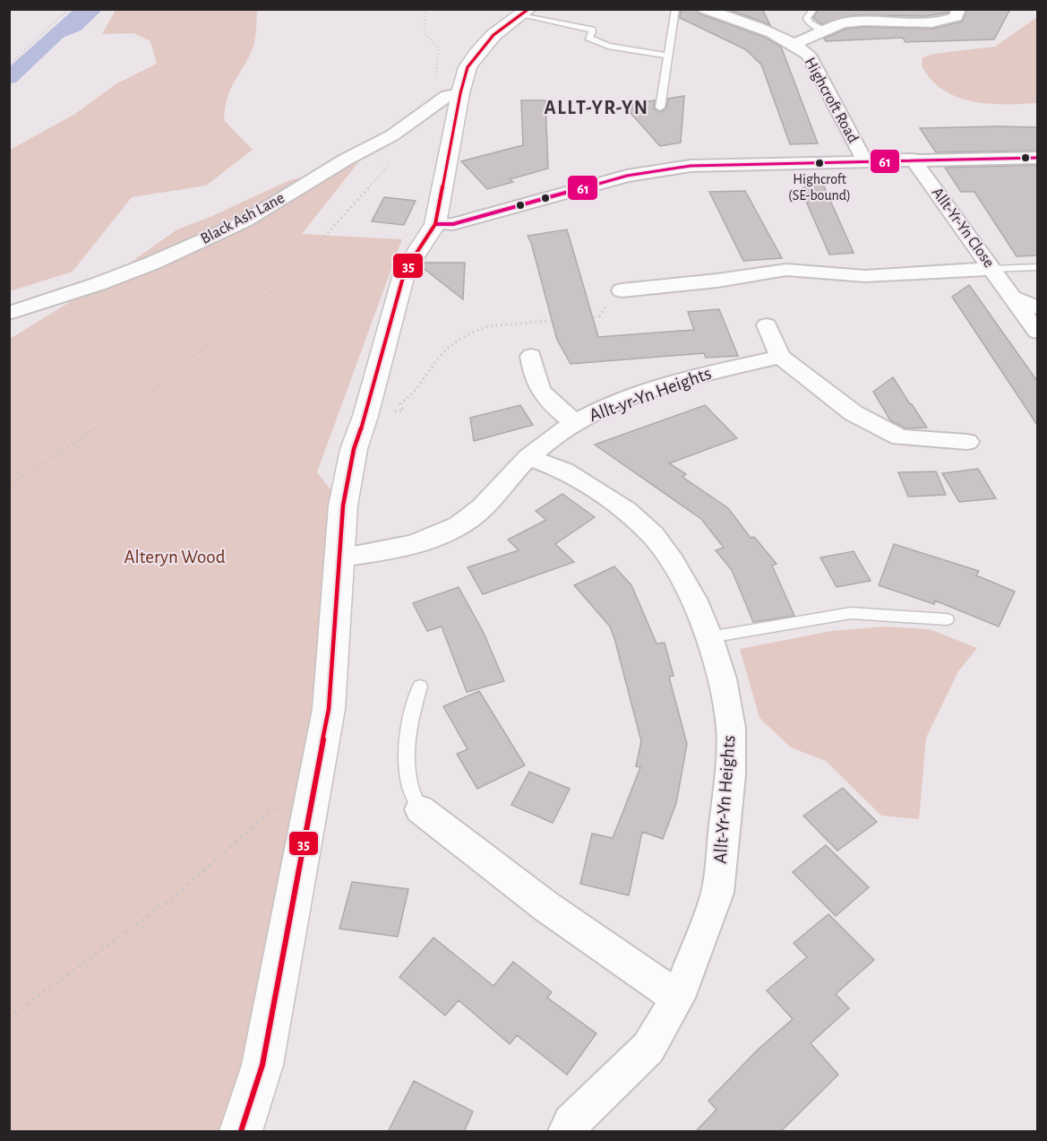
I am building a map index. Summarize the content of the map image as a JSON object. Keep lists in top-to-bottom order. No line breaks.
{"streets":{"street":["Highcroft Road","Black Ash Lane","Allt-Yr-Yn Close","Allt-yr-Yn Heights","Allt-Yr-Yn Heights"]},"crossings":[["Allt-yr-Yn Heights","Allt-Yr-Yn Heights"]],"districts":["ALLT-YR-YN"],"parks":["Alteryn Wood"],"places":["Highcroft (SE-bound)"],"lines":["transit line 35","transit line 61"]}
